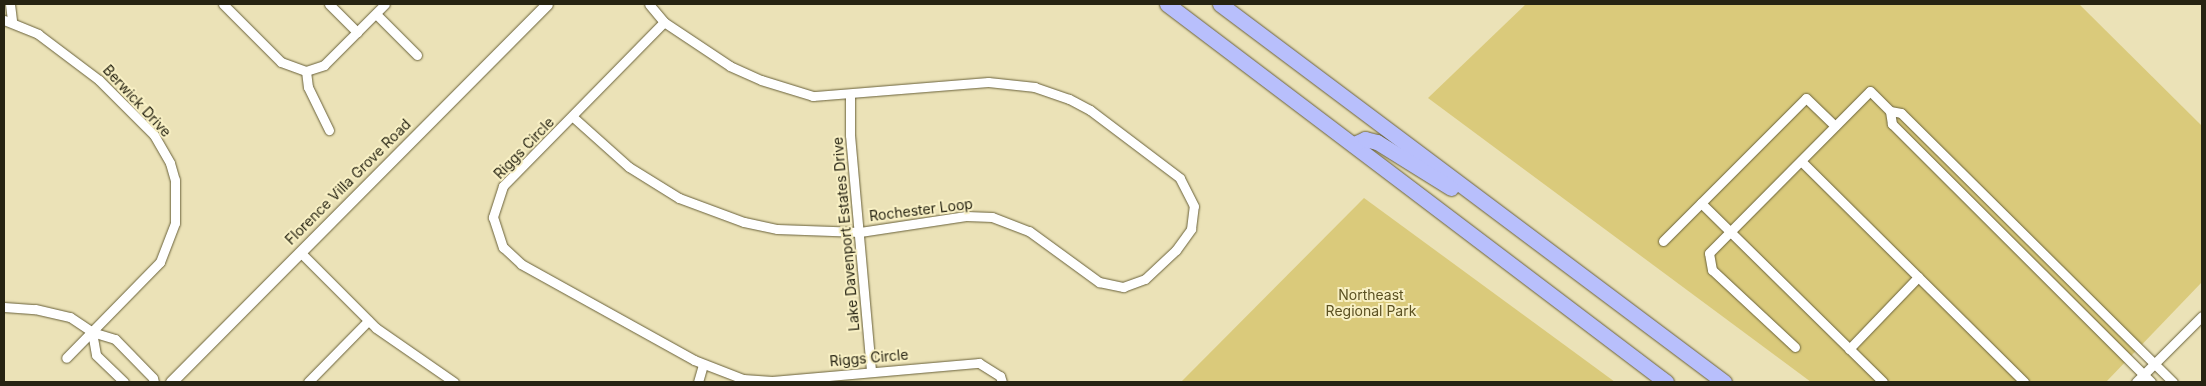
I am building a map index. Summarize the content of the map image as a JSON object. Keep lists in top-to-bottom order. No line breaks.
{"streets":{"street":["Berwick Drive","Riggs Circle","Florence Villa Grove Road","Rochester Loop","Lake Davenport Estates Drive"]},"crossings":[["Riggs Circle","Rochester Loop"],["Riggs Circle","Lake Davenport Estates Drive"],["Rochester Loop","Lake Davenport Estates Drive"]],"parks":["Northeast Regional Park"]}
